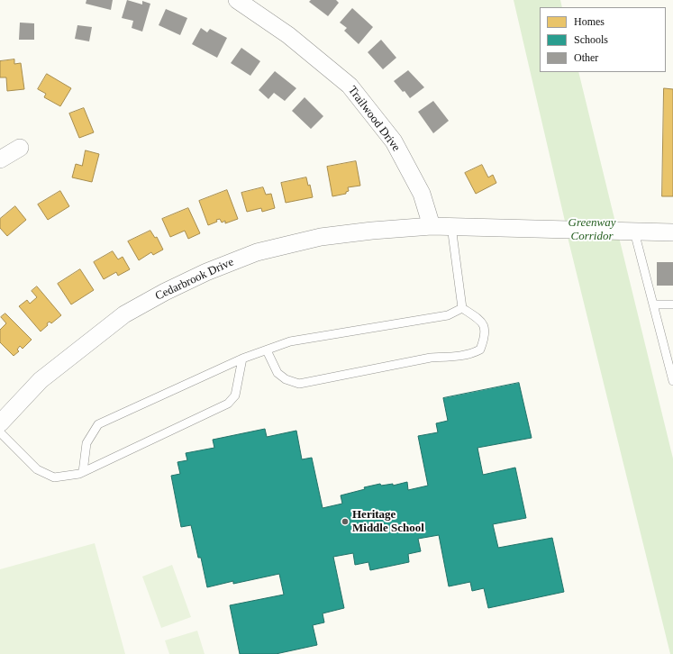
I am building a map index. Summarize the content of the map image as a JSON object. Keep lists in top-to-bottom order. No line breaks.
{"streets":{"street":["Trailwood Drive","Cedarbrook Drive"]},"crossings":[["Trailwood Drive","Cedarbrook Drive"]],"parks":["Greenway Corridor"],"places":["Heritage Middle School"],"legend":["Homes","Schools","Other"]}
